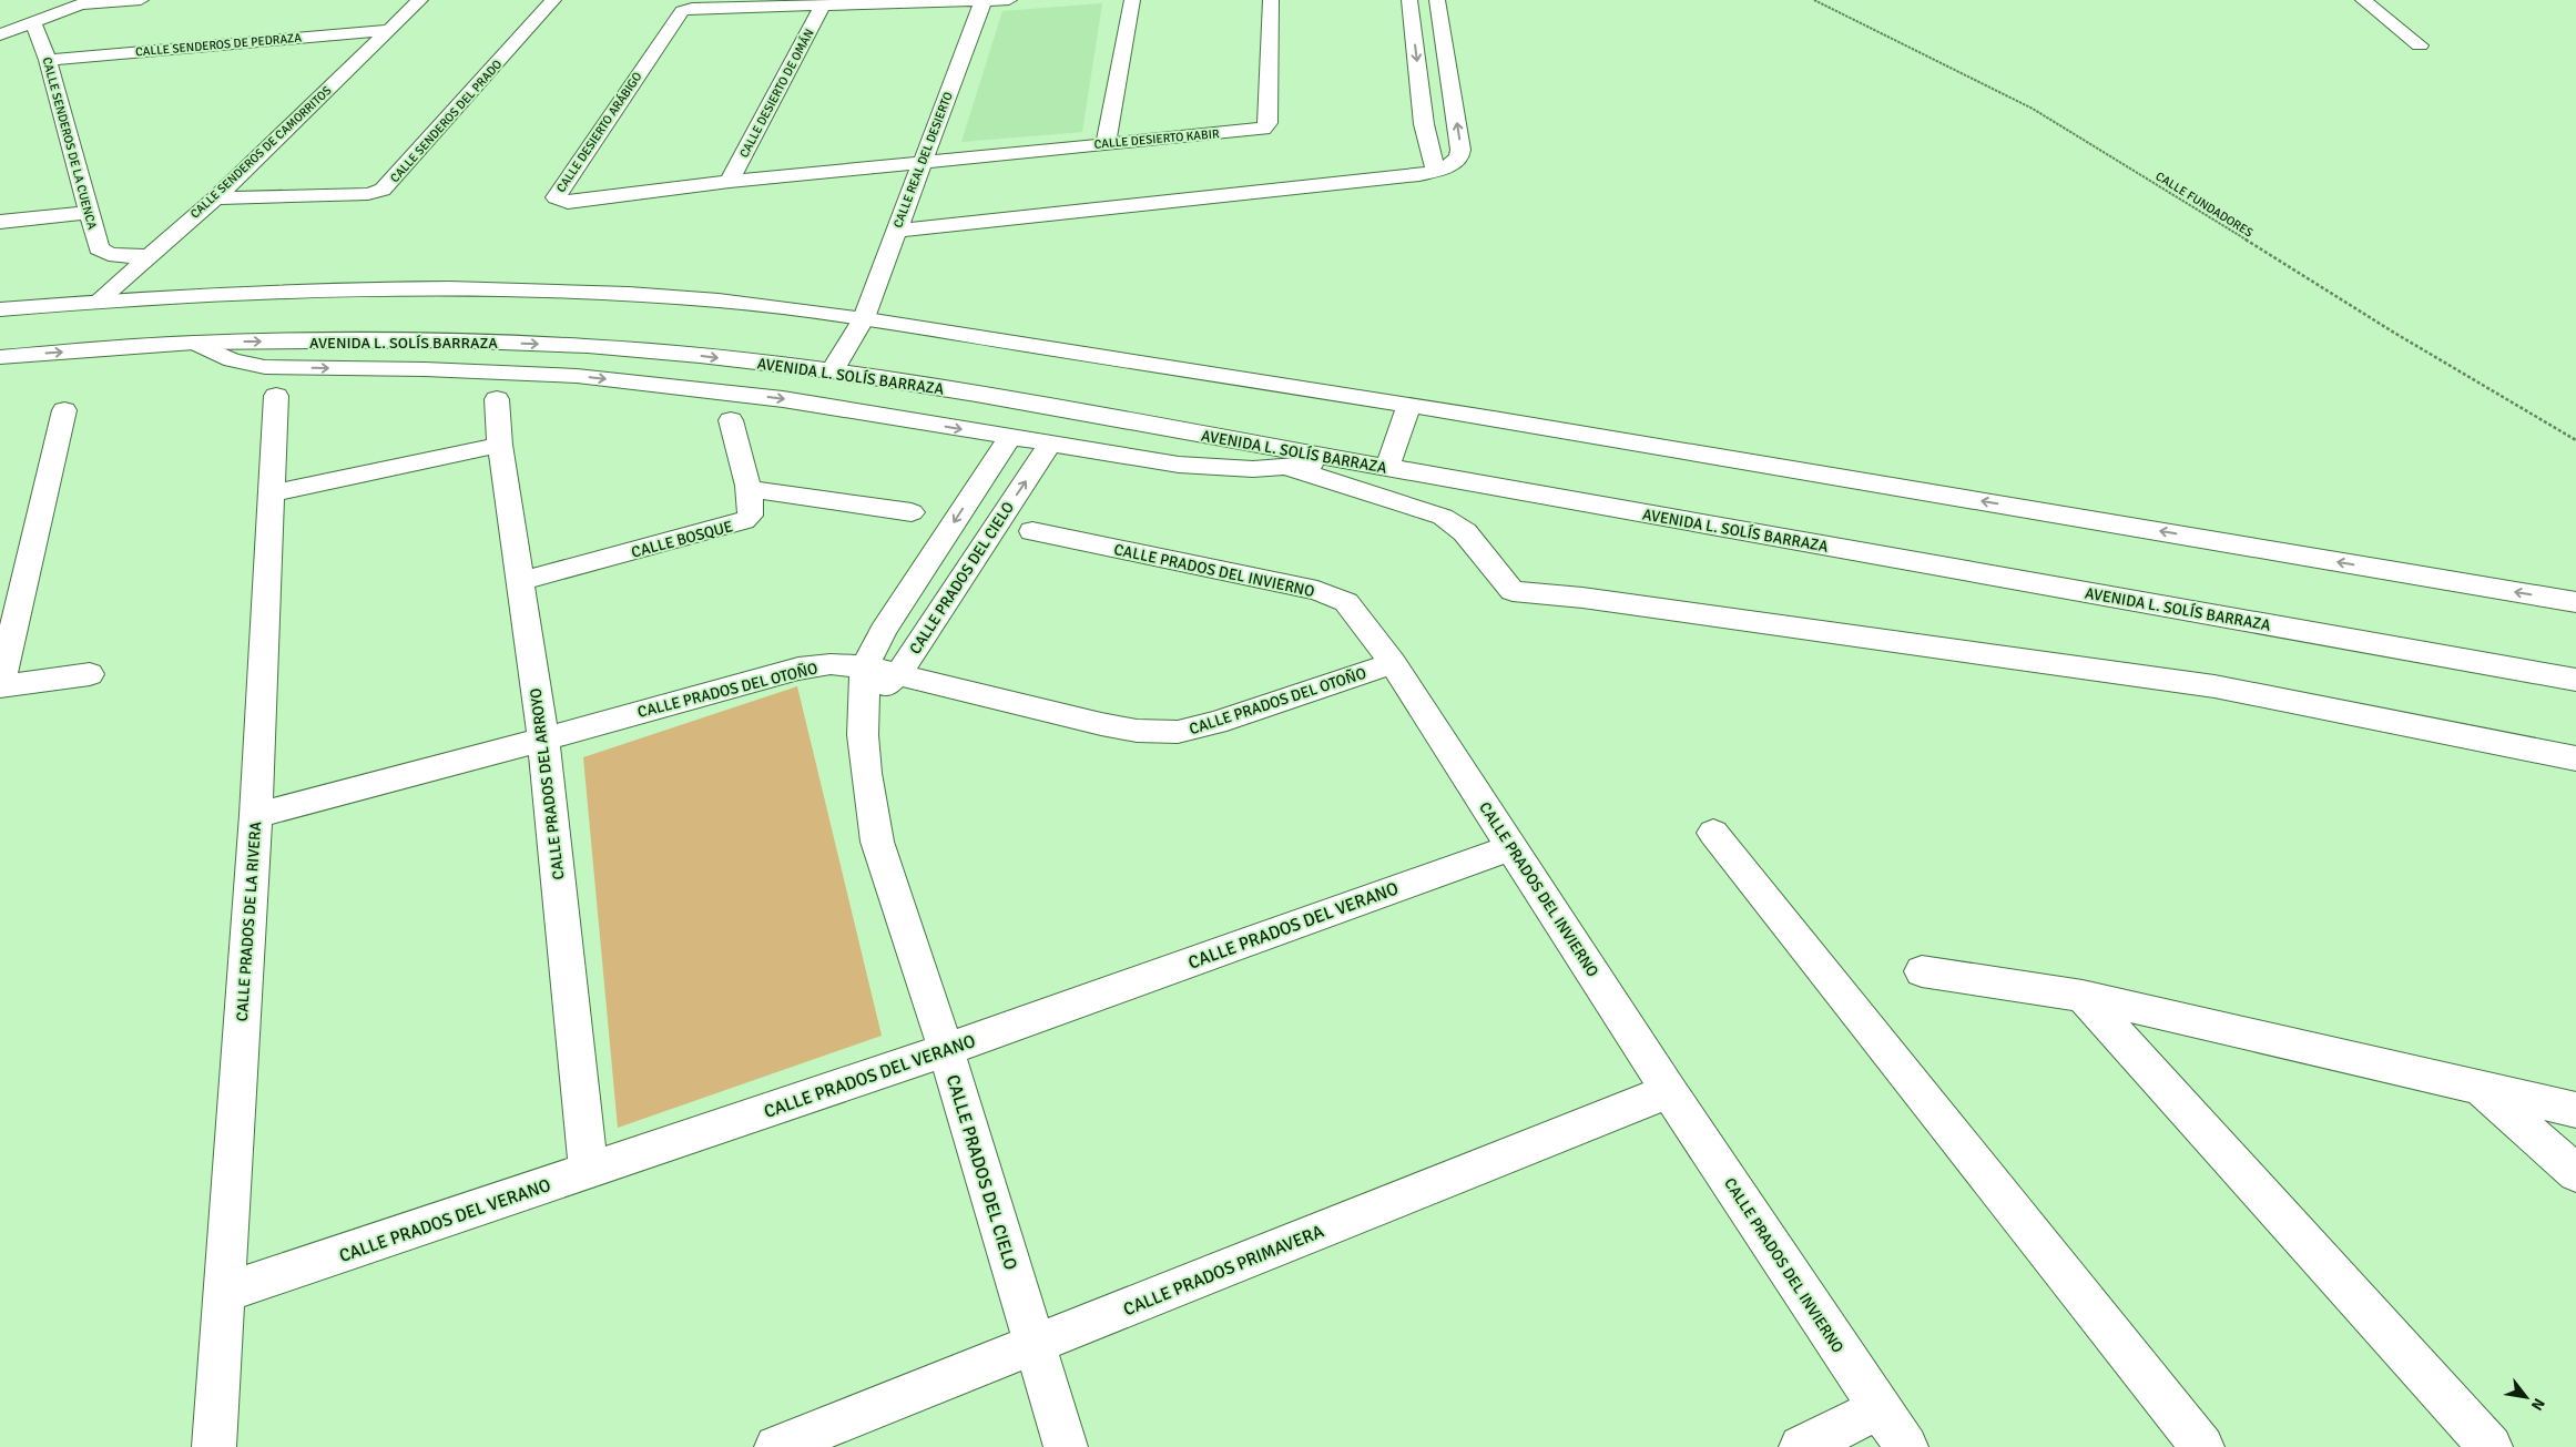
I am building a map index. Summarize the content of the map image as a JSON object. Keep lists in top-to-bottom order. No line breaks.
{"streets":{"street":["CALLE SENDEROS DE PEDRAZA","CALLE DESIERTO DE OMÁN","CALLE SENDEROS DEL PRADO","CALLE DESIERTO ARÁBIGO","CALLE DESIERTO KABIR","CALLE SENDEROS DE LA CUENCA","CALLE SENDEROS DE CAMORRITOS","CALLE REAL DEL DESIERTO","AVENIDA L. SOLÍS BARRAZA","CALLE BOSQUE","CALLE PRADOS DEL INVIERNO","CALLE PRADOS DEL CIELO","CALLE PRADOS DEL OTOÑO","CALLE PRADOS DEL ARROYO","CALLE PRADOS DE LA RIVERA","CALLE PRADOS DEL VERANO","CALLE PRADOS PRIMAVERA"],"path":["CALLE FUNDADORES"]},"crossings":[["CALLE SENDEROS DE PEDRAZA","CALLE SENDEROS DE LA CUENCA"],["CALLE SENDEROS DE PEDRAZA","CALLE SENDEROS DE CAMORRITOS"],["CALLE DESIERTO DE OMÁN","CALLE DESIERTO ARÁBIGO"],["CALLE SENDEROS DEL PRADO","CALLE SENDEROS DE CAMORRITOS"],["CALLE DESIERTO ARÁBIGO","CALLE DESIERTO KABIR"],["CALLE DESIERTO ARÁBIGO","CALLE REAL DEL DESIERTO"],["CALLE DESIERTO KABIR","CALLE REAL DEL DESIERTO"],["CALLE SENDEROS DE LA CUENCA","CALLE SENDEROS DE CAMORRITOS"],["CALLE REAL DEL DESIERTO","AVENIDA L. SOLÍS BARRAZA"],["CALLE BOSQUE","CALLE PRADOS DEL ARROYO"],["CALLE PRADOS DEL INVIERNO","CALLE PRADOS DEL OTOÑO"],["CALLE PRADOS DEL INVIERNO","CALLE PRADOS DEL VERANO"],["CALLE PRADOS DEL INVIERNO","CALLE PRADOS PRIMAVERA"],["CALLE PRADOS DEL CIELO","CALLE PRADOS DEL OTOÑO"],["CALLE PRADOS DEL CIELO","CALLE PRADOS DEL VERANO"],["CALLE PRADOS DEL CIELO","CALLE PRADOS PRIMAVERA"],["CALLE PRADOS DEL OTOÑO","CALLE PRADOS DEL ARROYO"],["CALLE PRADOS DEL OTOÑO","CALLE PRADOS DE LA RIVERA"],["CALLE PRADOS DEL ARROYO","CALLE PRADOS DEL VERANO"],["CALLE PRADOS DE LA RIVERA","CALLE PRADOS DEL VERANO"]],"north":"bottom right"}
